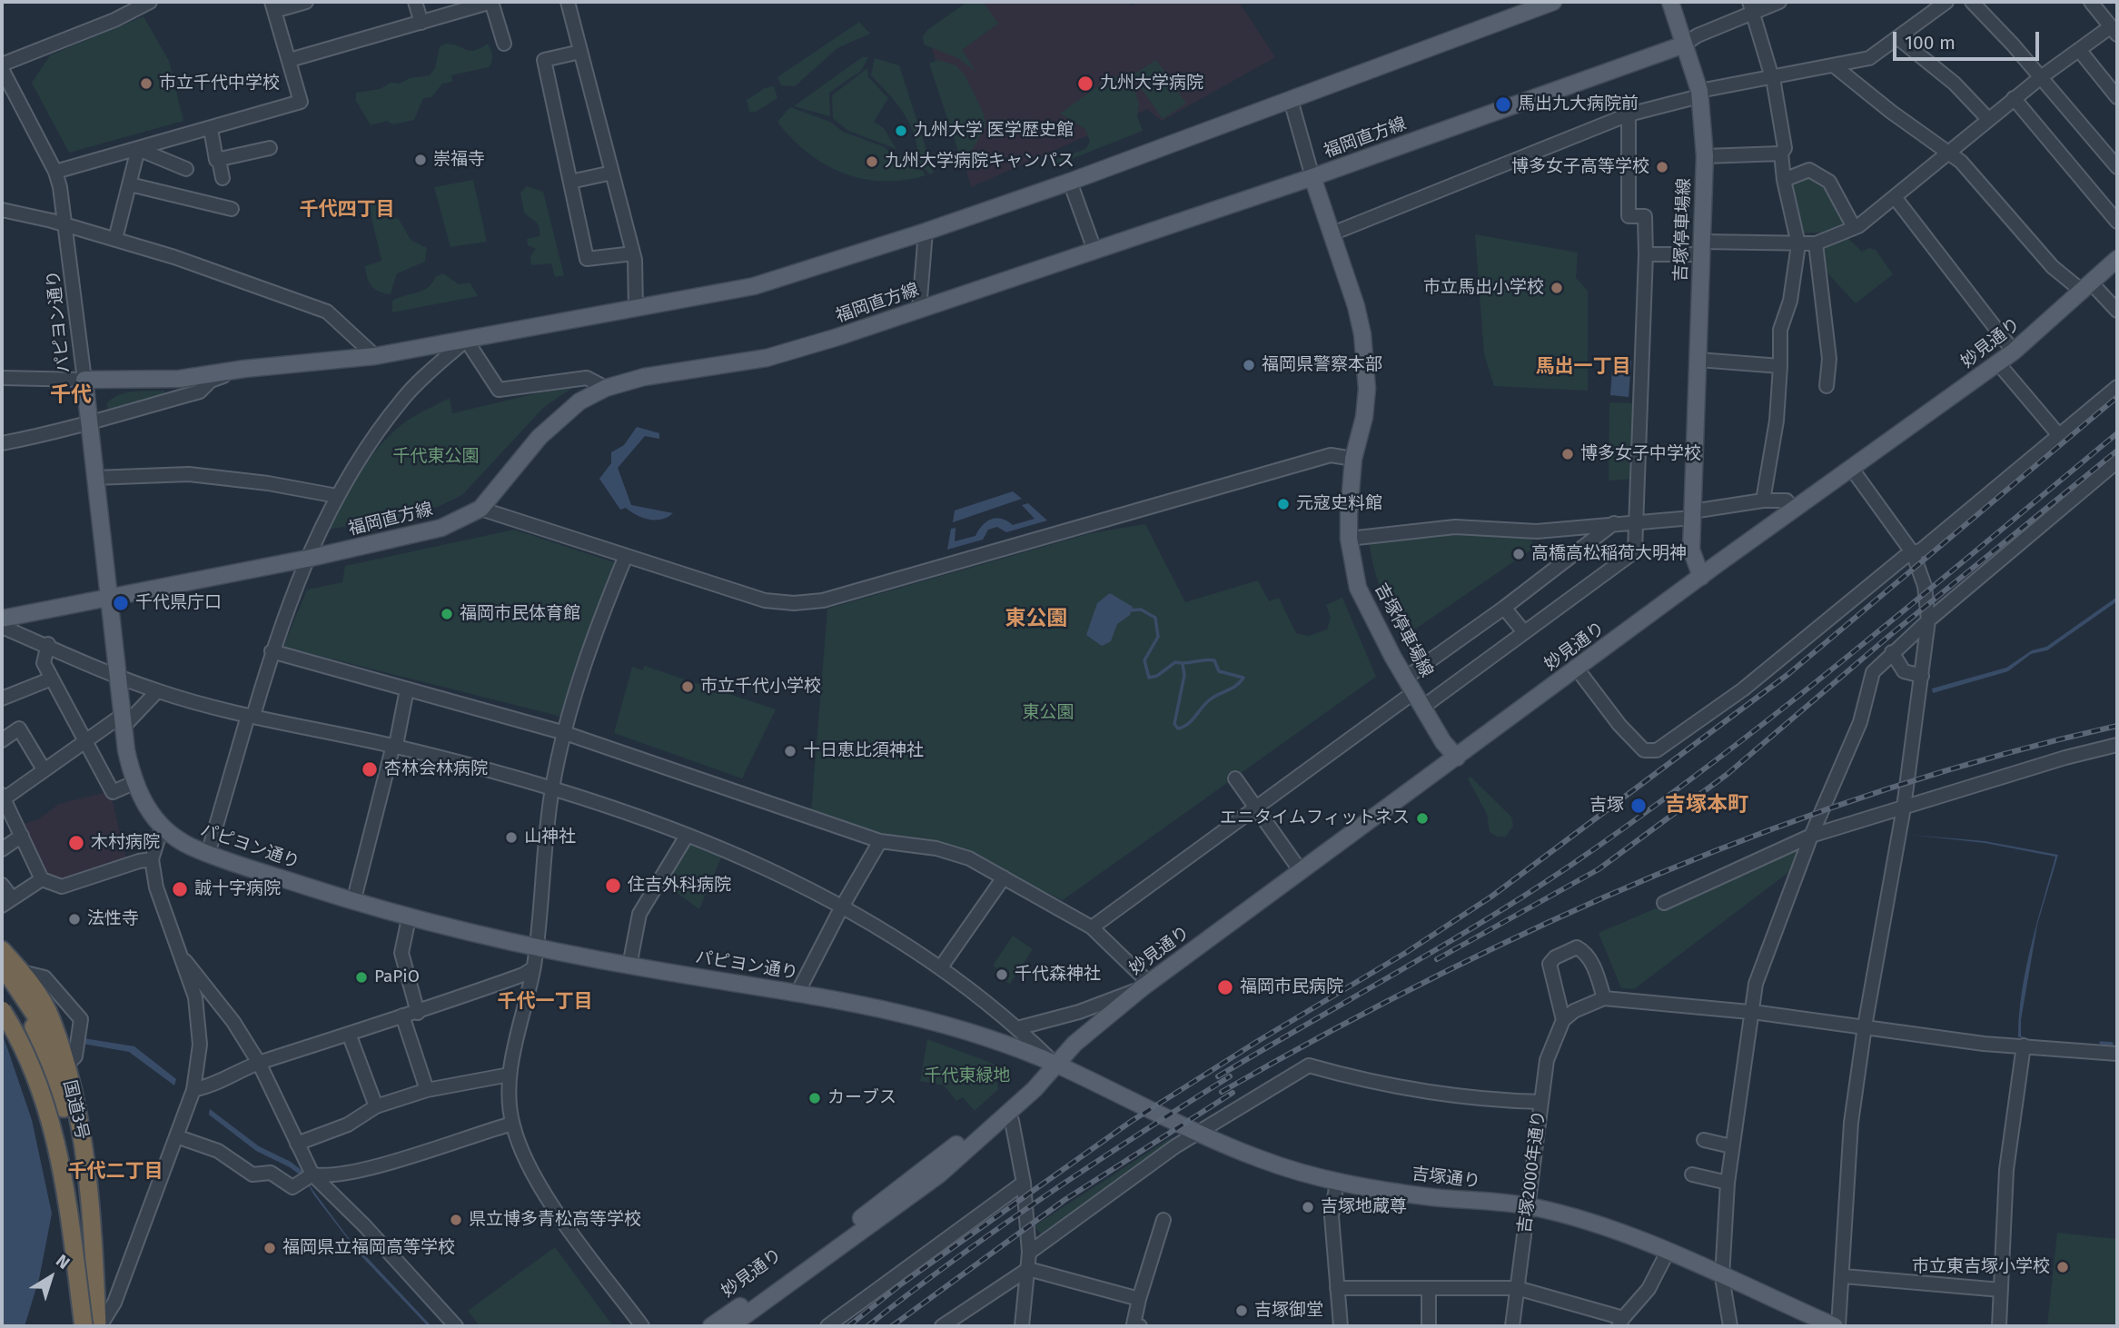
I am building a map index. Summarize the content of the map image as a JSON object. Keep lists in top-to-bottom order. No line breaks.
{"streets":{"highway":["国道3号"],"main road":["福岡直方線","吉塚停車場線","パピヨン通り","妙見通り","吉塚通り"],"street":["吉塚2000年通り"]},"crossings":[["福岡直方線","吉塚停車場線"],["福岡直方線","パピヨン通り"],["吉塚停車場線","妙見通り"],["パピヨン通り","妙見通り"],["パピヨン通り","吉塚通り"],["妙見通り","吉塚通り"],["吉塚2000年通り","吉塚通り"]],"districts":["千代四丁目","馬出一丁目","千代","東公園","吉塚本町","千代一丁目","千代二丁目"],"parks":["千代東公園","東公園","千代東緑地"],"places":["市立千代中学校","九州大学病院","馬出九大病院前","九州大学 医学歴史館","崇福寺","九州大学病院キャンパス","博多女子高等学校","市立馬出小学校","福岡県警察本部","博多女子中学校","元寇史料館","高橋高松稲荷大明神","千代県庁口","福岡市民体育館","市立千代小学校","十日恵比須神社","杏林会林病院","吉塚","エニタイムフィットネス","山神社","木村病院","住吉外科病院","誠十字病院","法性寺","千代森神社","PaPiO","福岡市民病院","カーブス","吉塚地蔵尊","県立博多青松高等学校","福岡県立福岡高等学校","市立東吉塚小学校","吉塚御堂"],"scale_bar":"100 m","north":"top right"}
